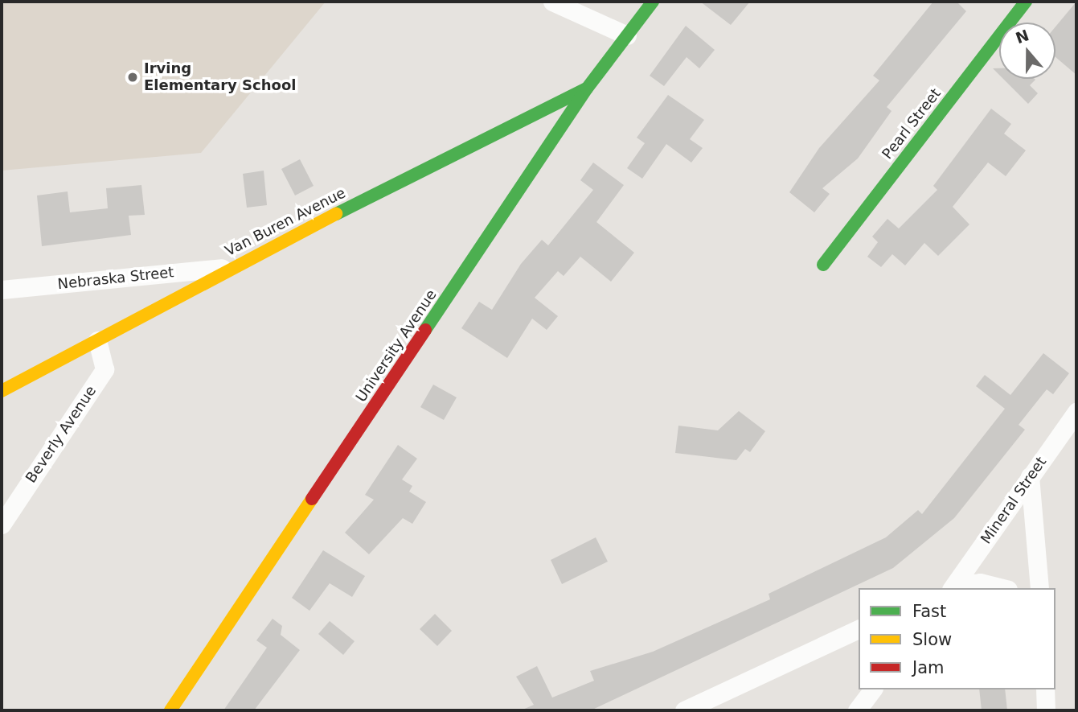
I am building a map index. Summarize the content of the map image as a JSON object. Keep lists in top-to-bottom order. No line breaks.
{"streets":{"street":["Pearl Street","Van Buren Avenue","Nebraska Street","University Avenue","Beverly Avenue","Mineral Street"]},"crossings":[["Van Buren Avenue","Nebraska Street"],["Van Buren Avenue","University Avenue"],["Van Buren Avenue","Beverly Avenue"]],"places":["Irving Elementary School"],"legend":["Fast","Slow","Jam"],"north":"top"}
